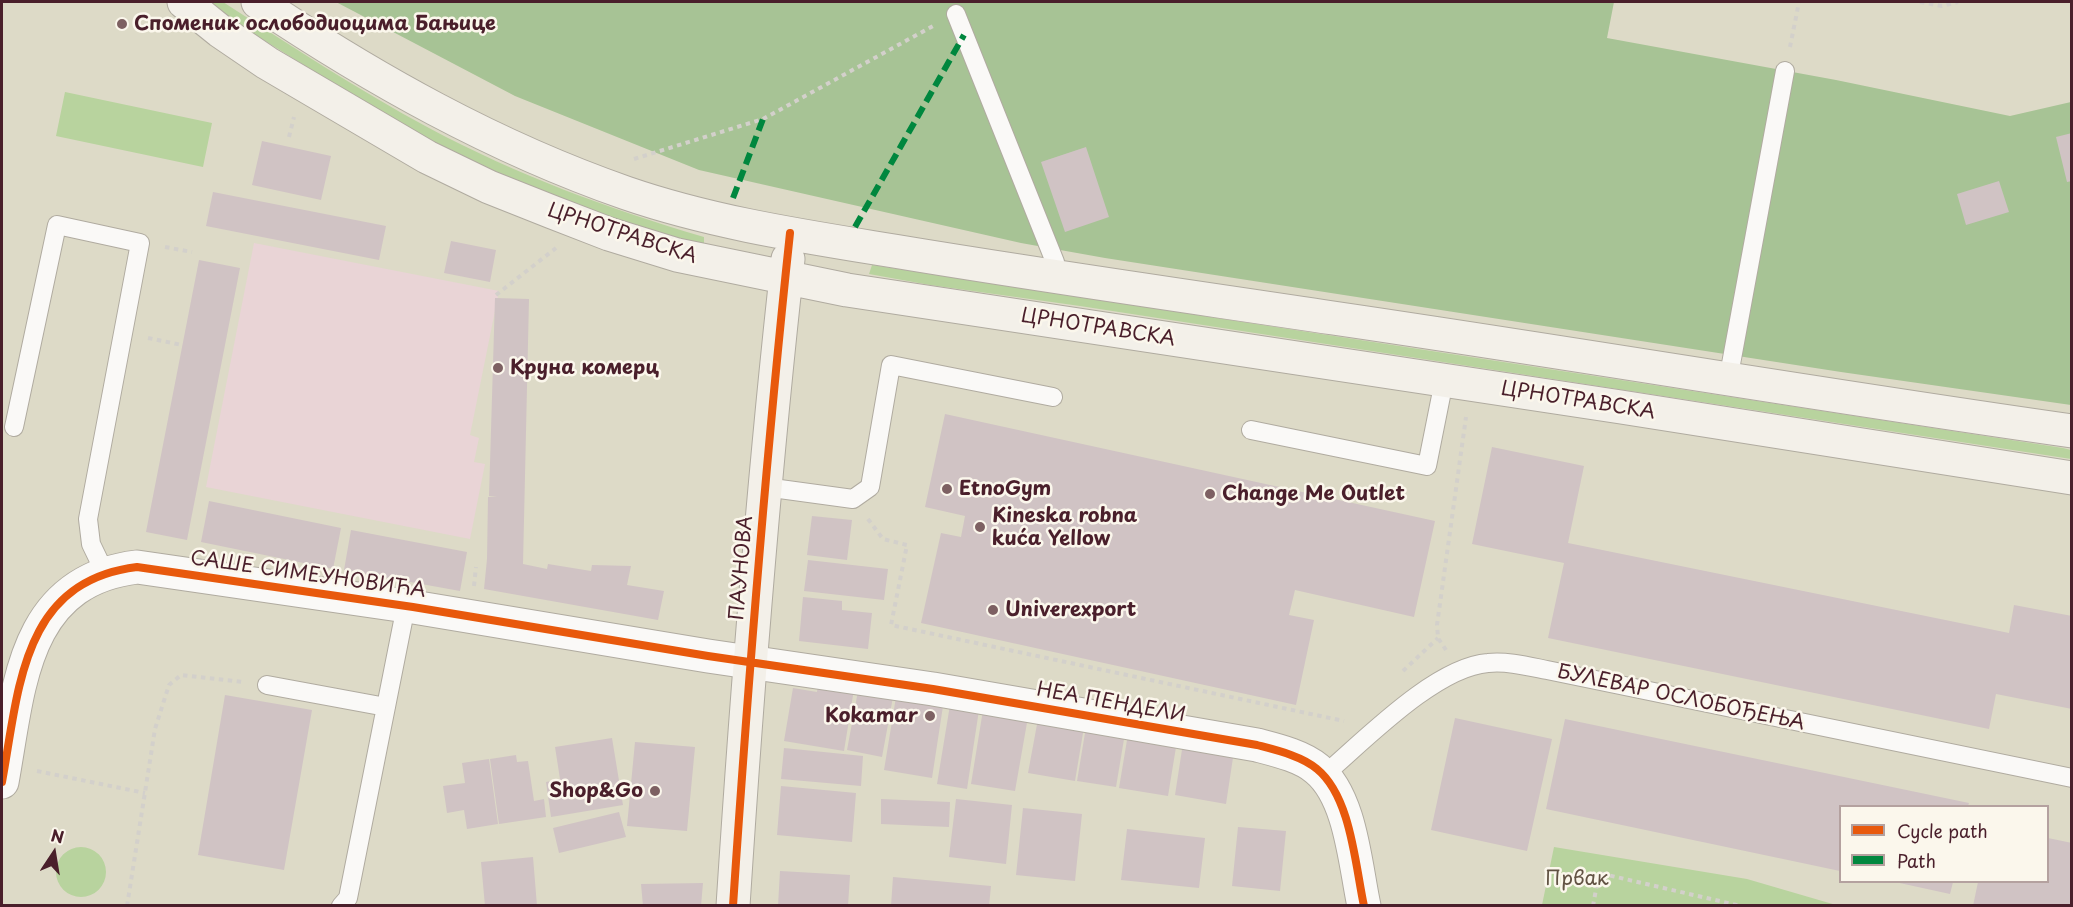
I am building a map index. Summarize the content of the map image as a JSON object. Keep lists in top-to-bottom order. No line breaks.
{"streets":{"main road":["ЦРНОТРАВСКА","ПАУНОВА"],"street":["САШЕ СИМЕУНОВИЋА","НЕА ПЕНДЕЛИ"],"lane":["БУЛЕВАР ОСЛОБОЂЕЊА"]},"crossings":[["ЦРНОТРАВСКА","ПАУНОВА"],["ПАУНОВА","САШЕ СИМЕУНОВИЋА"],["ПАУНОВА","НЕА ПЕНДЕЛИ"],["САШЕ СИМЕУНОВИЋА","НЕА ПЕНДЕЛИ"],["БУЛЕВАР ОСЛОБОЂЕЊА","НЕА ПЕНДЕЛИ"]],"parks":["Првак"],"places":["Споменик ослободиоцима Бањице","Круна комерц","EtnoGym","Change Me Outlet","Kineska robna kuća Yellow","Univerexport","Kokamar","Shop&Go"],"legend":["Cycle path","Path"],"north":"top"}
